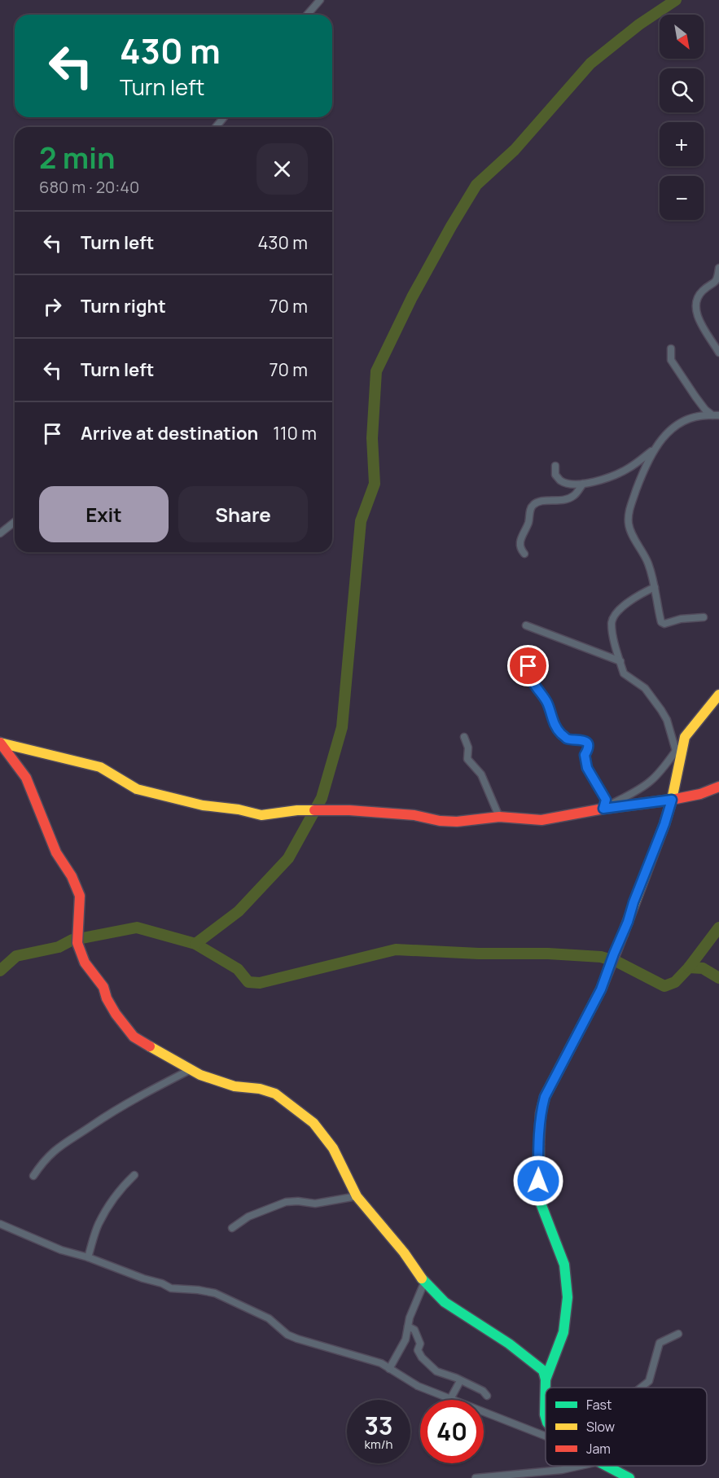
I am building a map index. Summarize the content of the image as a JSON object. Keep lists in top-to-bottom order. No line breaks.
{"legend":["Fast","Slow","Jam"],"north":"bottom right","page":{"map_buttons":["+","−"],"turn":["430 m","Turn left"],"heading":["2 min","680 m · 20:40"],"list":[{"name":"Turn left","value":"430 m"},{"name":"Turn right","value":"70 m"},{"name":"Turn left","value":"70 m"},{"name":"Arrive at destination","value":"110 m"}],"buttons":["Exit","Share"],"speed":"33 km/h","limit":"40"}}
